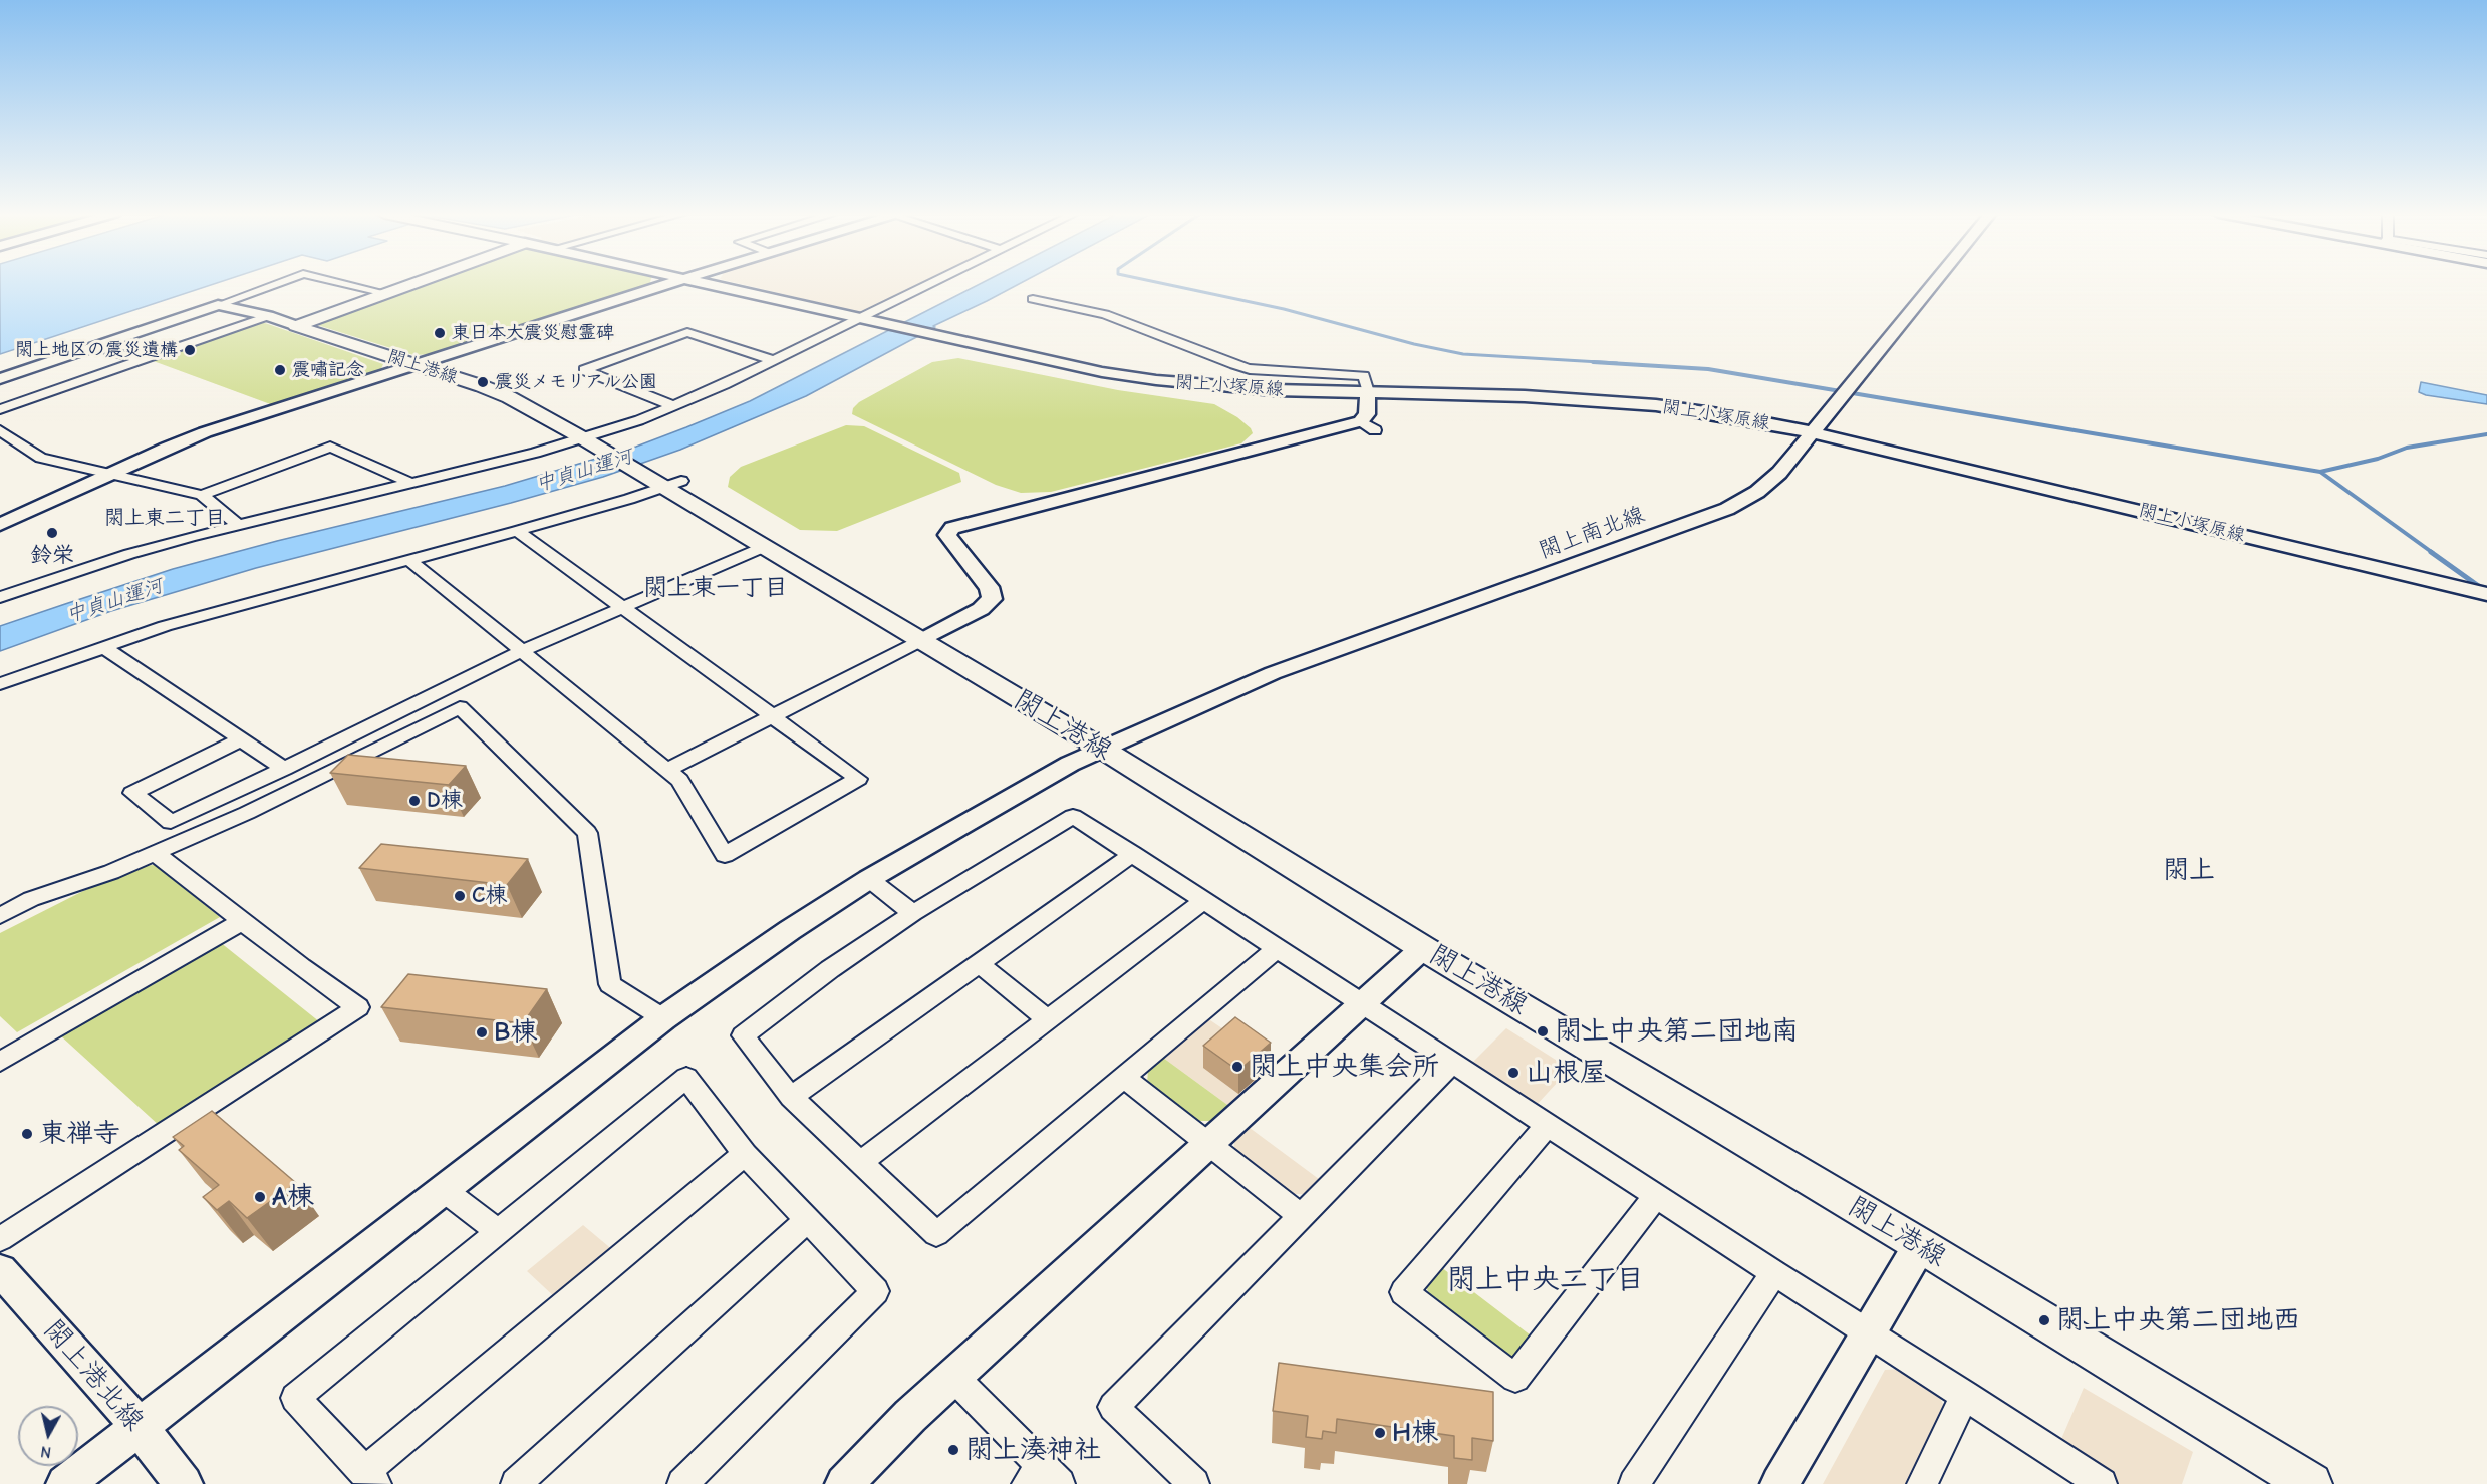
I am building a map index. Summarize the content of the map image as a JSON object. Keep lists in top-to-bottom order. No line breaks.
{"streets":{"main road":["閖上港線"],"street":["閖上小塚原線","閖上南北線","閖上港北線"]},"crossings":[["閖上港線","閖上南北線"],["閖上小塚原線","閖上南北線"],["閖上南北線","閖上港北線"]],"districts":["閖上東二丁目","閖上東一丁目","閖上","閖上中央二丁目"],"water":["中貞山運河"],"places":["東日本大震災慰霊碑","閖上地区の震災遺構","震嘯記念","震災メモリアル公園","鈴栄","D棟","C棟","閖上中央第二団地南","B棟","閖上中央集会所","山根屋","東禅寺","A棟","閖上中央第二団地西","H棟","閖上湊神社"],"north":"bottom"}
